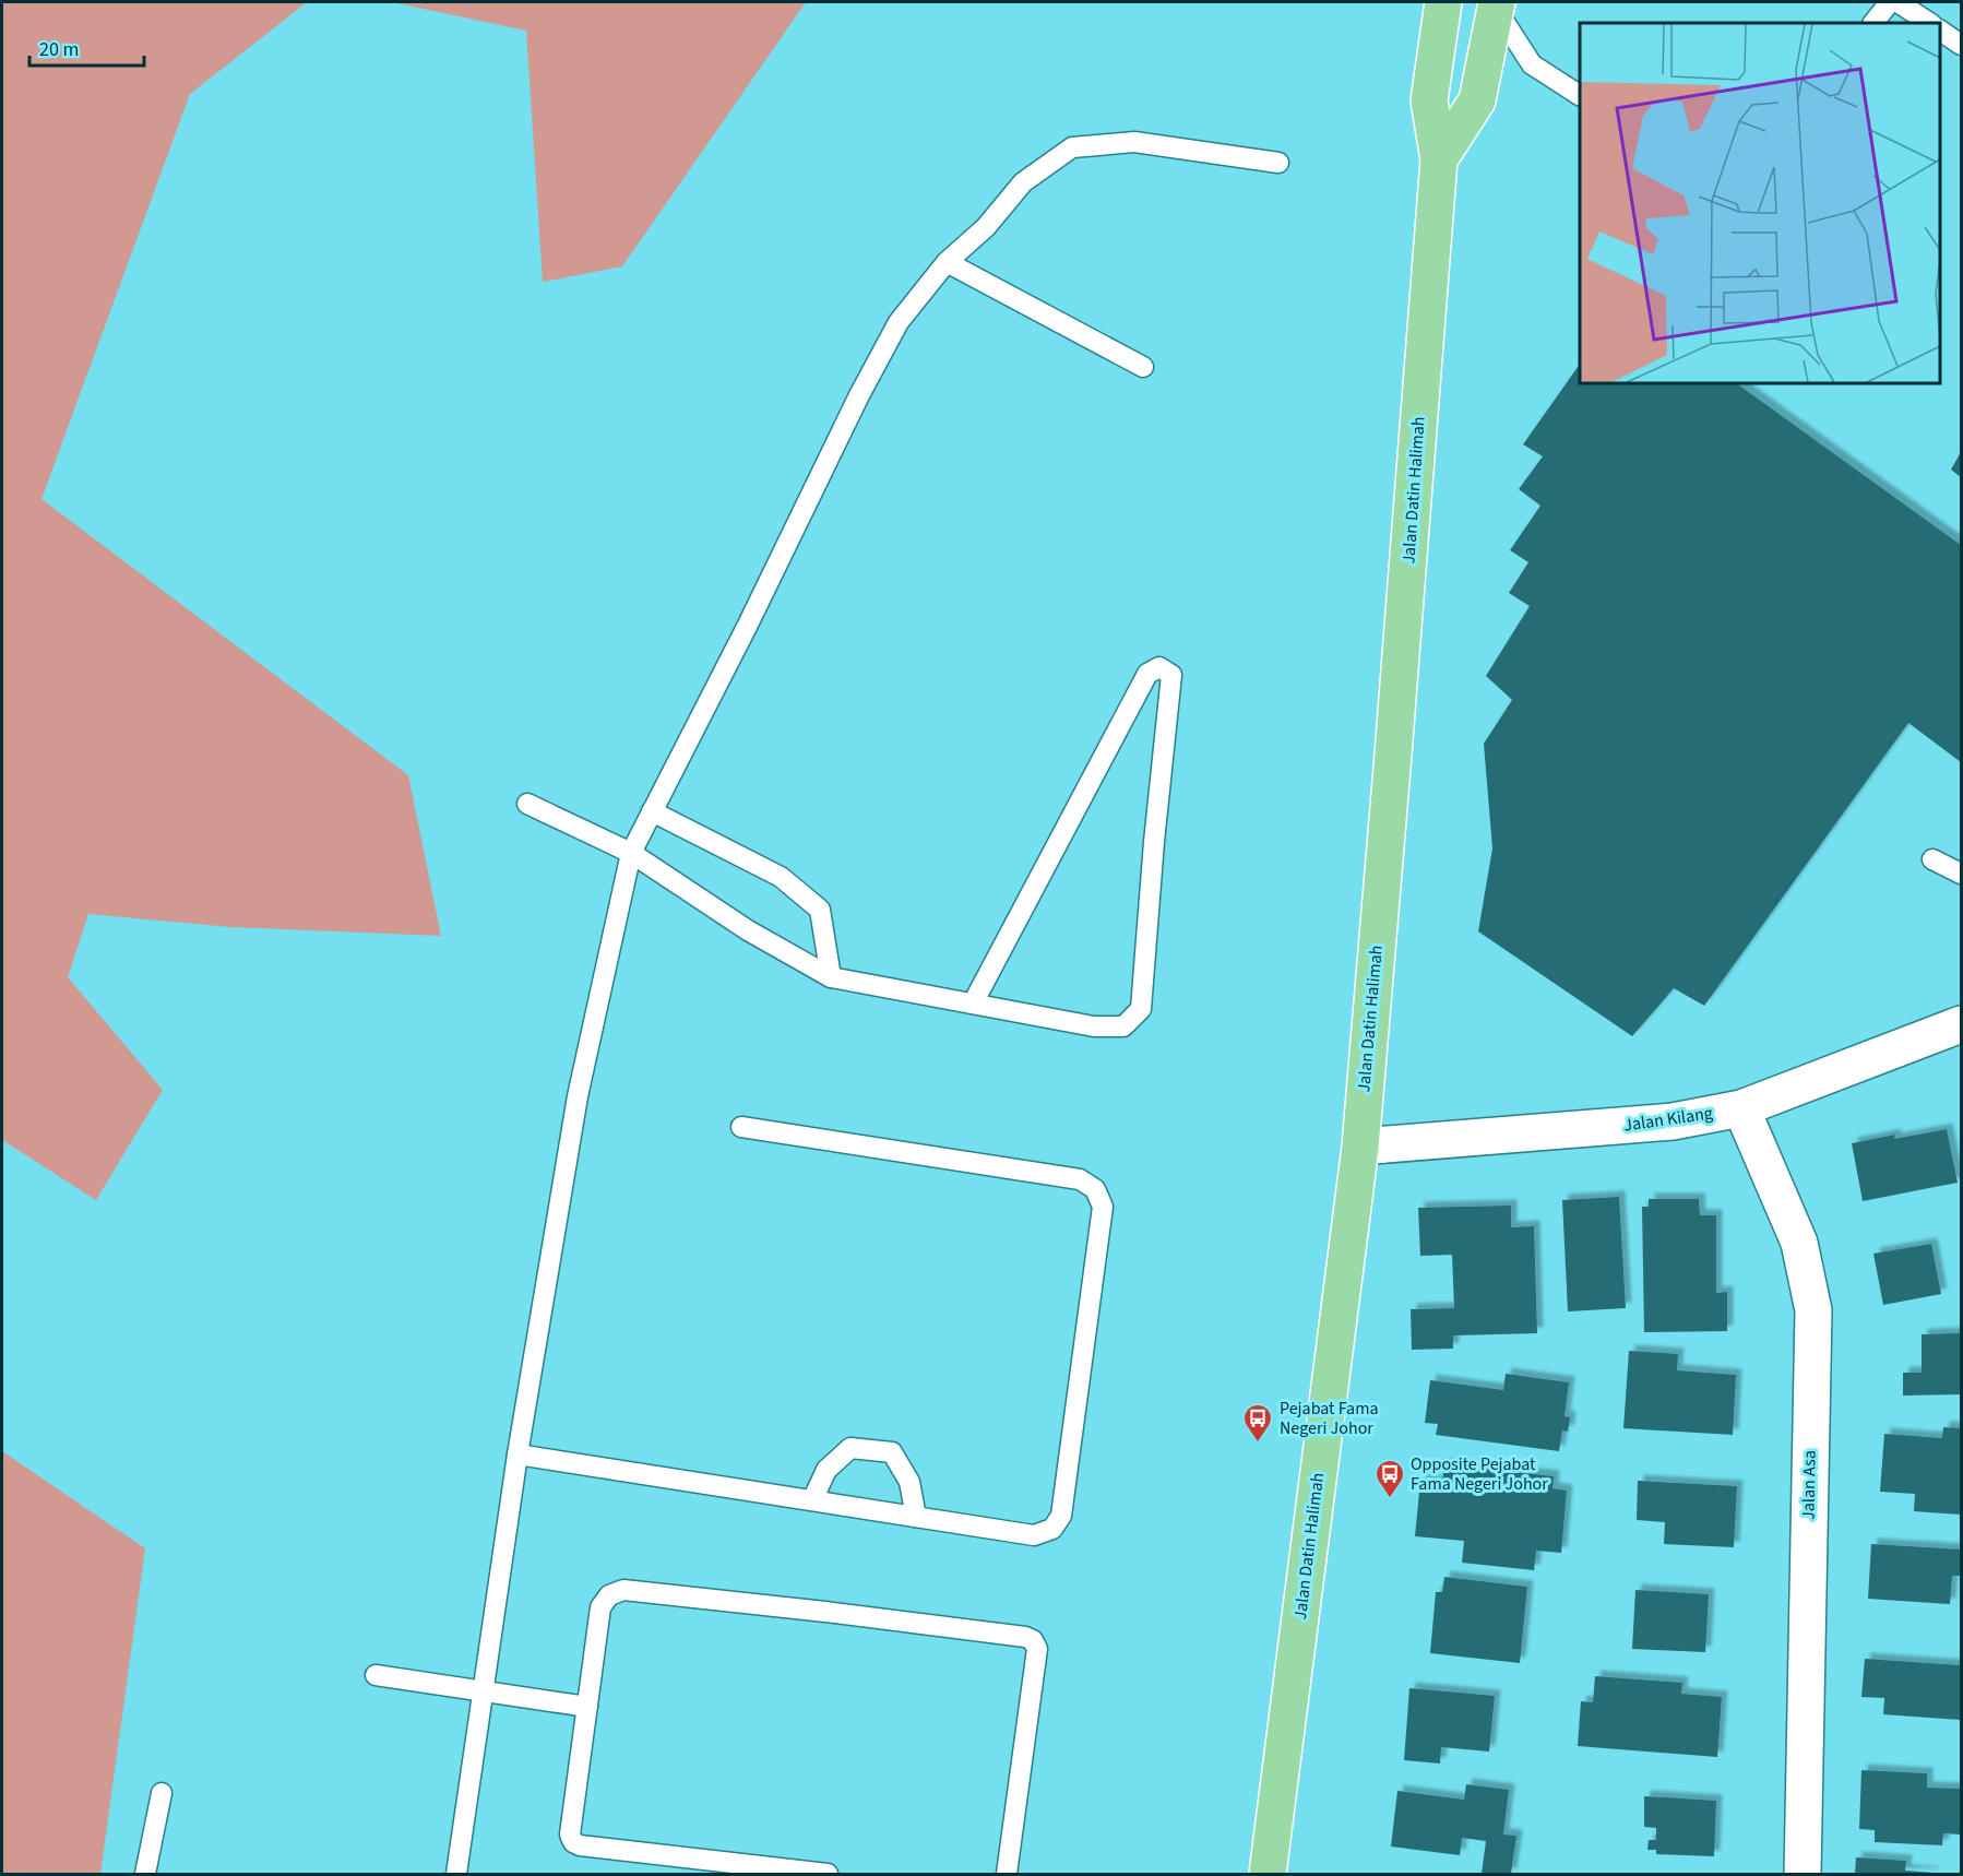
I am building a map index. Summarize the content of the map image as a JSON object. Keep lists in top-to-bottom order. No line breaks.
{"streets":{"main road":["Jalan Datin Halimah"],"street":["Jalan Kilang","Jalan Asa"]},"crossings":[["Jalan Datin Halimah","Jalan Kilang"],["Jalan Kilang","Jalan Asa"]],"places":{"bus stop":["Pejabat Fama Negeri Johor","Opposite Pejabat Fama Negeri Johor"]},"scale_bar":"20 m"}
